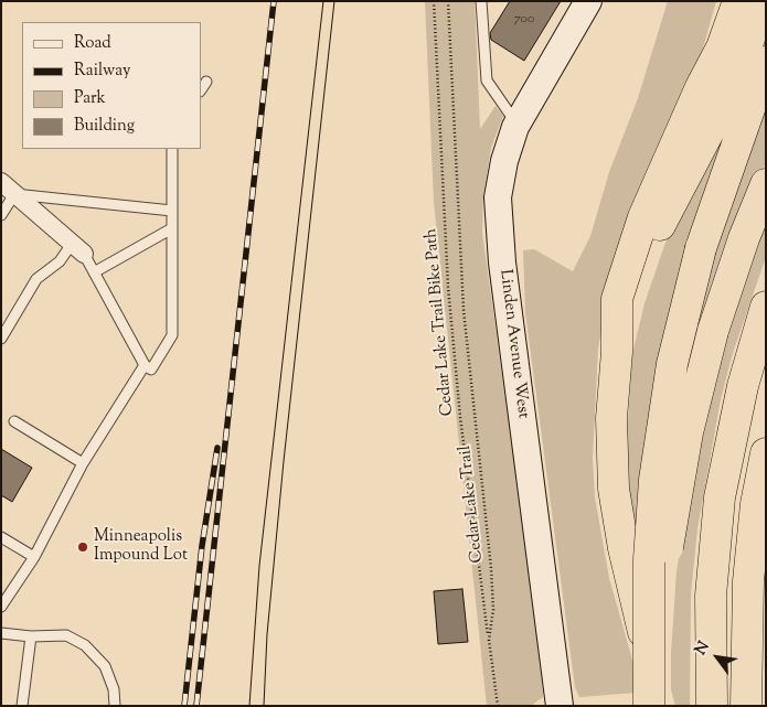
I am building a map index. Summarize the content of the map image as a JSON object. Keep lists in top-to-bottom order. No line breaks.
{"streets":{"street":["Linden Avenue West"],"path":["Cedar Lake Trail Bike Path","Cedar Lake Trail"]},"crossings":[["Cedar Lake Trail Bike Path","Cedar Lake Trail"]],"places":["Minneapolis Impound Lot"],"house_numbers":["700"],"legend":["Road","Railway","Park","Building"],"north":"top left"}
